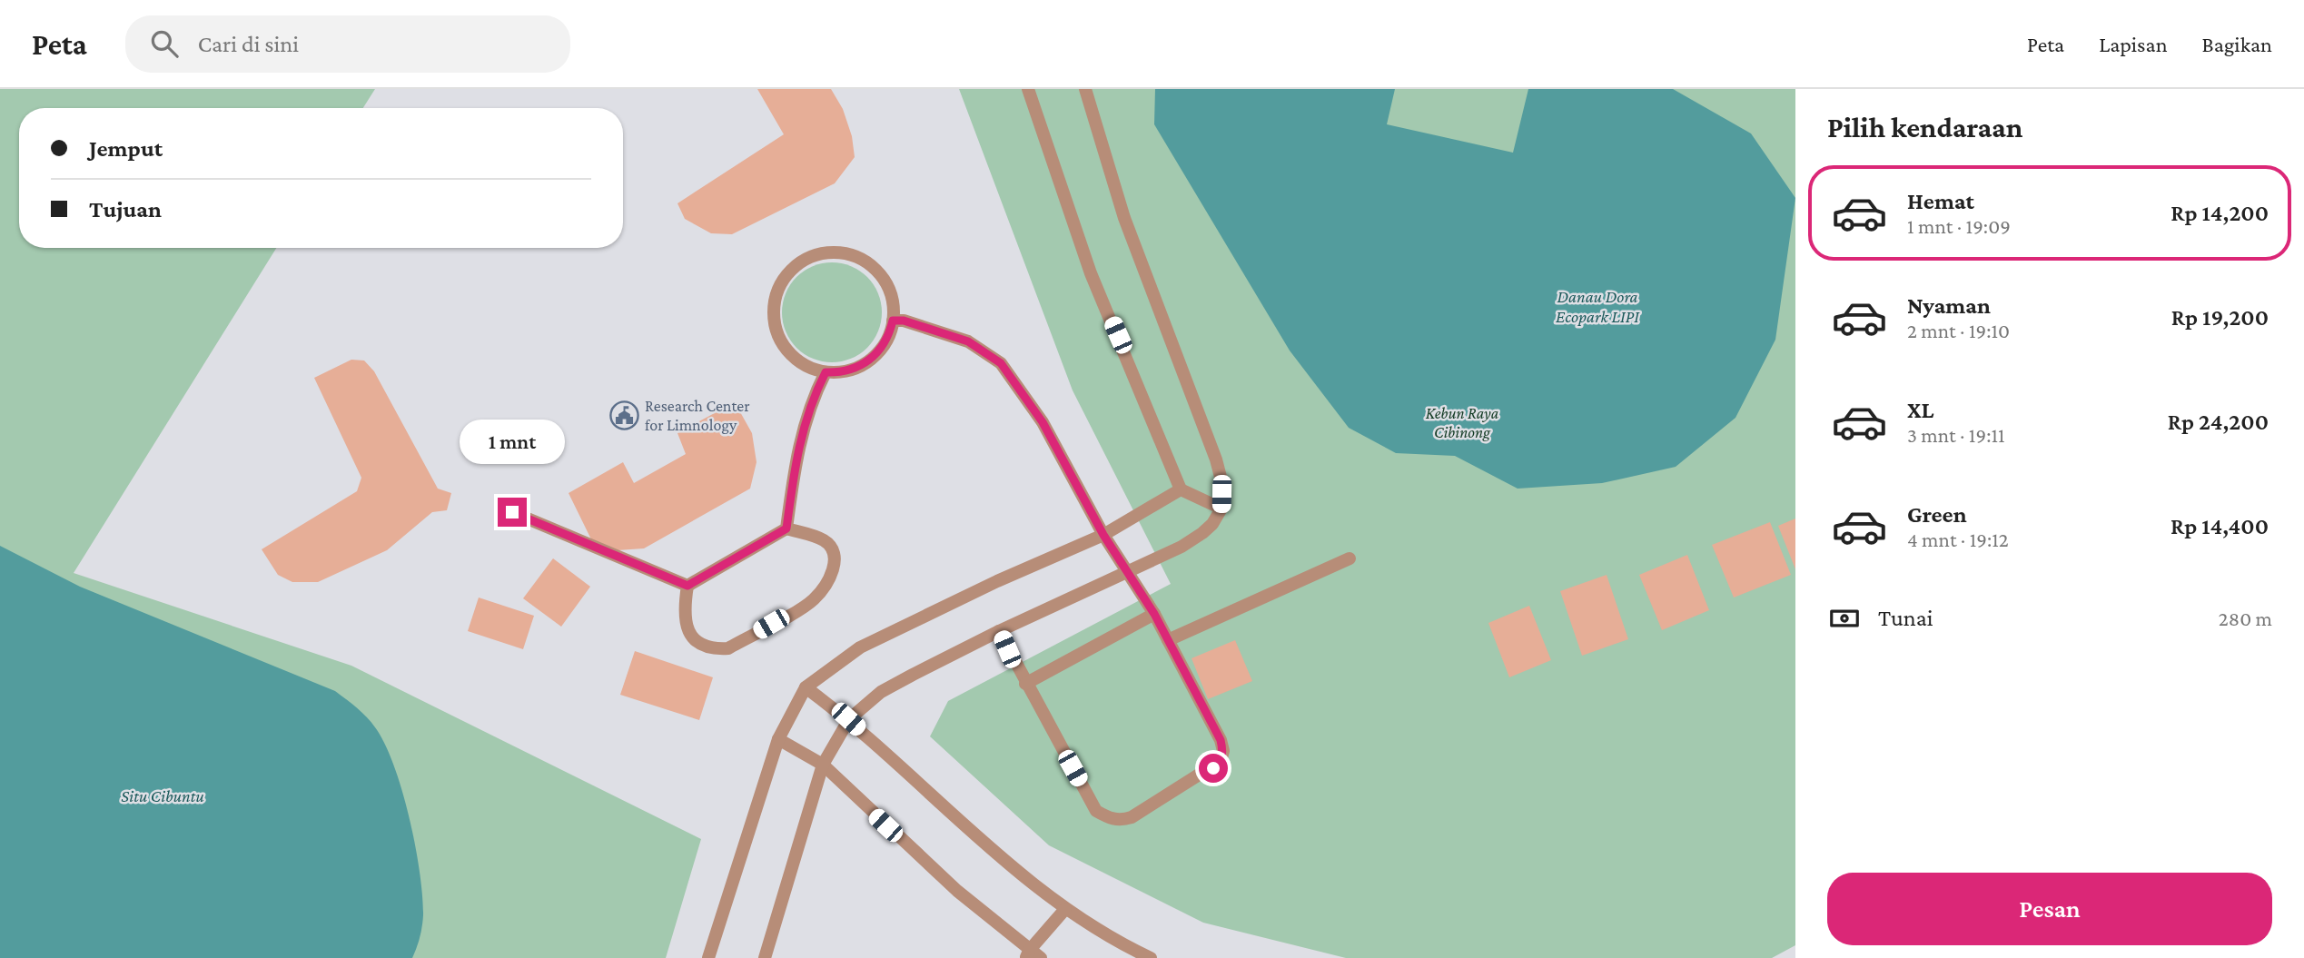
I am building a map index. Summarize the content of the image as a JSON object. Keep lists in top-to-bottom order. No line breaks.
{"water":["Danau Dora Ecopark LIPI","Situ Cibuntu"],"parks":["Kebun Raya Cibinong"],"places":{"public building":["Research Center for Limnology"]},"page":{"header":"Peta","search":"Cari di sini","nav":["Peta","Lapisan","Bagikan"],"heading":"Pilih kendaraan","banner":["Jemput","Tujuan"],"list":[{"name":"Hemat","note":"1 mnt · 19:09","value":"Rp 14,200"},{"name":"Nyaman","note":"2 mnt · 19:10","value":"Rp 19,200"},{"name":"XL","note":"3 mnt · 19:11","value":"Rp 24,200"},{"name":"Green","note":"4 mnt · 19:12","value":"Rp 14,400"}],"bubble":"1 mnt","pay":["Tunai","280 m"],"buttons":"Pesan"}}
